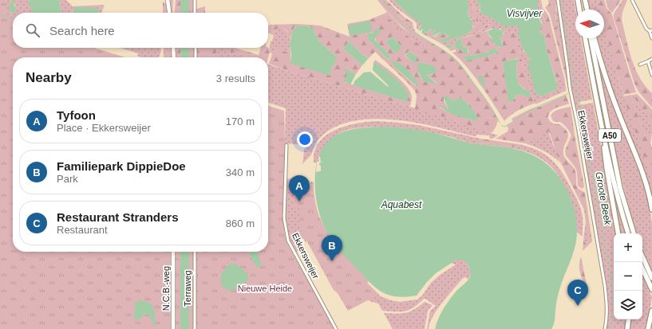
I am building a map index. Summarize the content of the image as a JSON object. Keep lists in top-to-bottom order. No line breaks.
{"streets":{"highway":["A50"],"street":["Ekkersweijer","N.C.B.-weg","Terraweg"]},"water":["Visvijver","Groote Beek","Aquabest"],"parks":["Nieuwe Heide"],"north":"left","page":{"search":"Search here","heading":["Nearby","3 results"],"list":[{"mark":"A","name":"Tyfoon","note":"Place · Ekkersweijer","value":"170 m"},{"mark":"B","name":"Familiepark DippieDoe","note":"Park","value":"340 m"},{"mark":"C","name":"Restaurant Stranders","note":"Restaurant","value":"860 m"}],"pins":["A","B","C"],"map_buttons":["+","−"]}}
